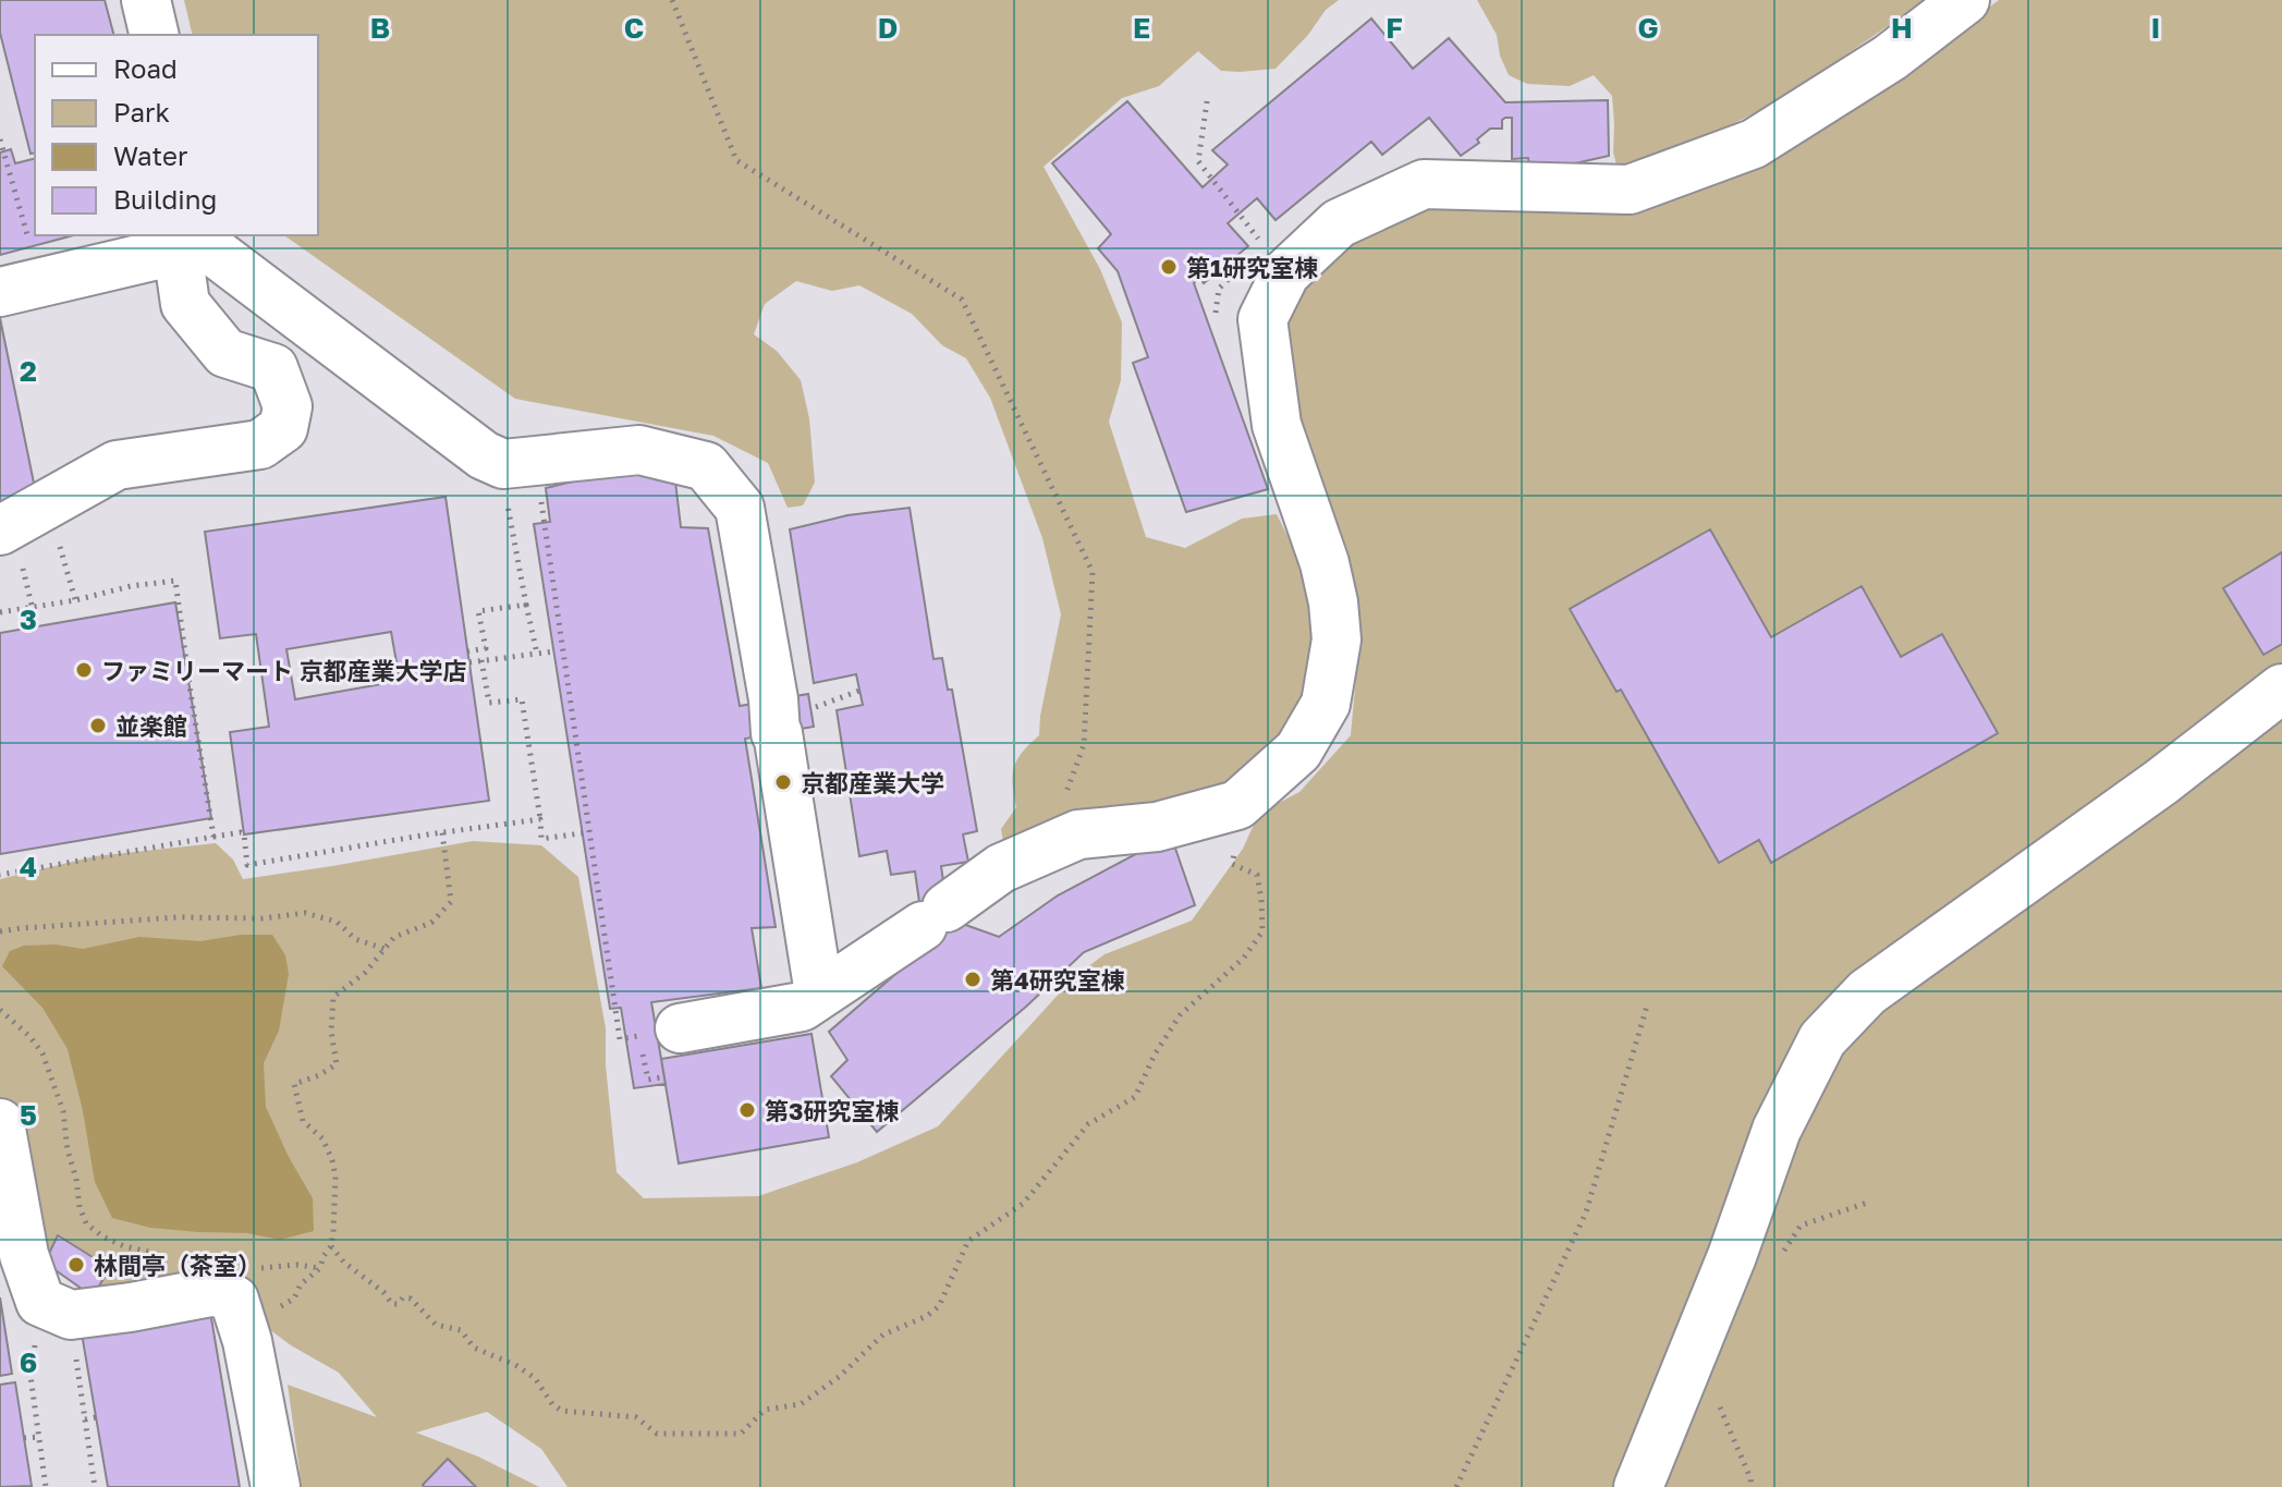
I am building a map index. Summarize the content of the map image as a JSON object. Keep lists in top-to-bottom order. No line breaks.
{"places":["第1研究室棟","ファミリーマート 京都産業大学店","並楽館","京都産業大学","第4研究室棟","第3研究室棟","林間亭（茶室）"],"legend":["Road","Park","Water","Building"],"grid":{"columns":["B","C","D","E","F","G","H","I"],"rows":["2","3","4","5","6"]}}
